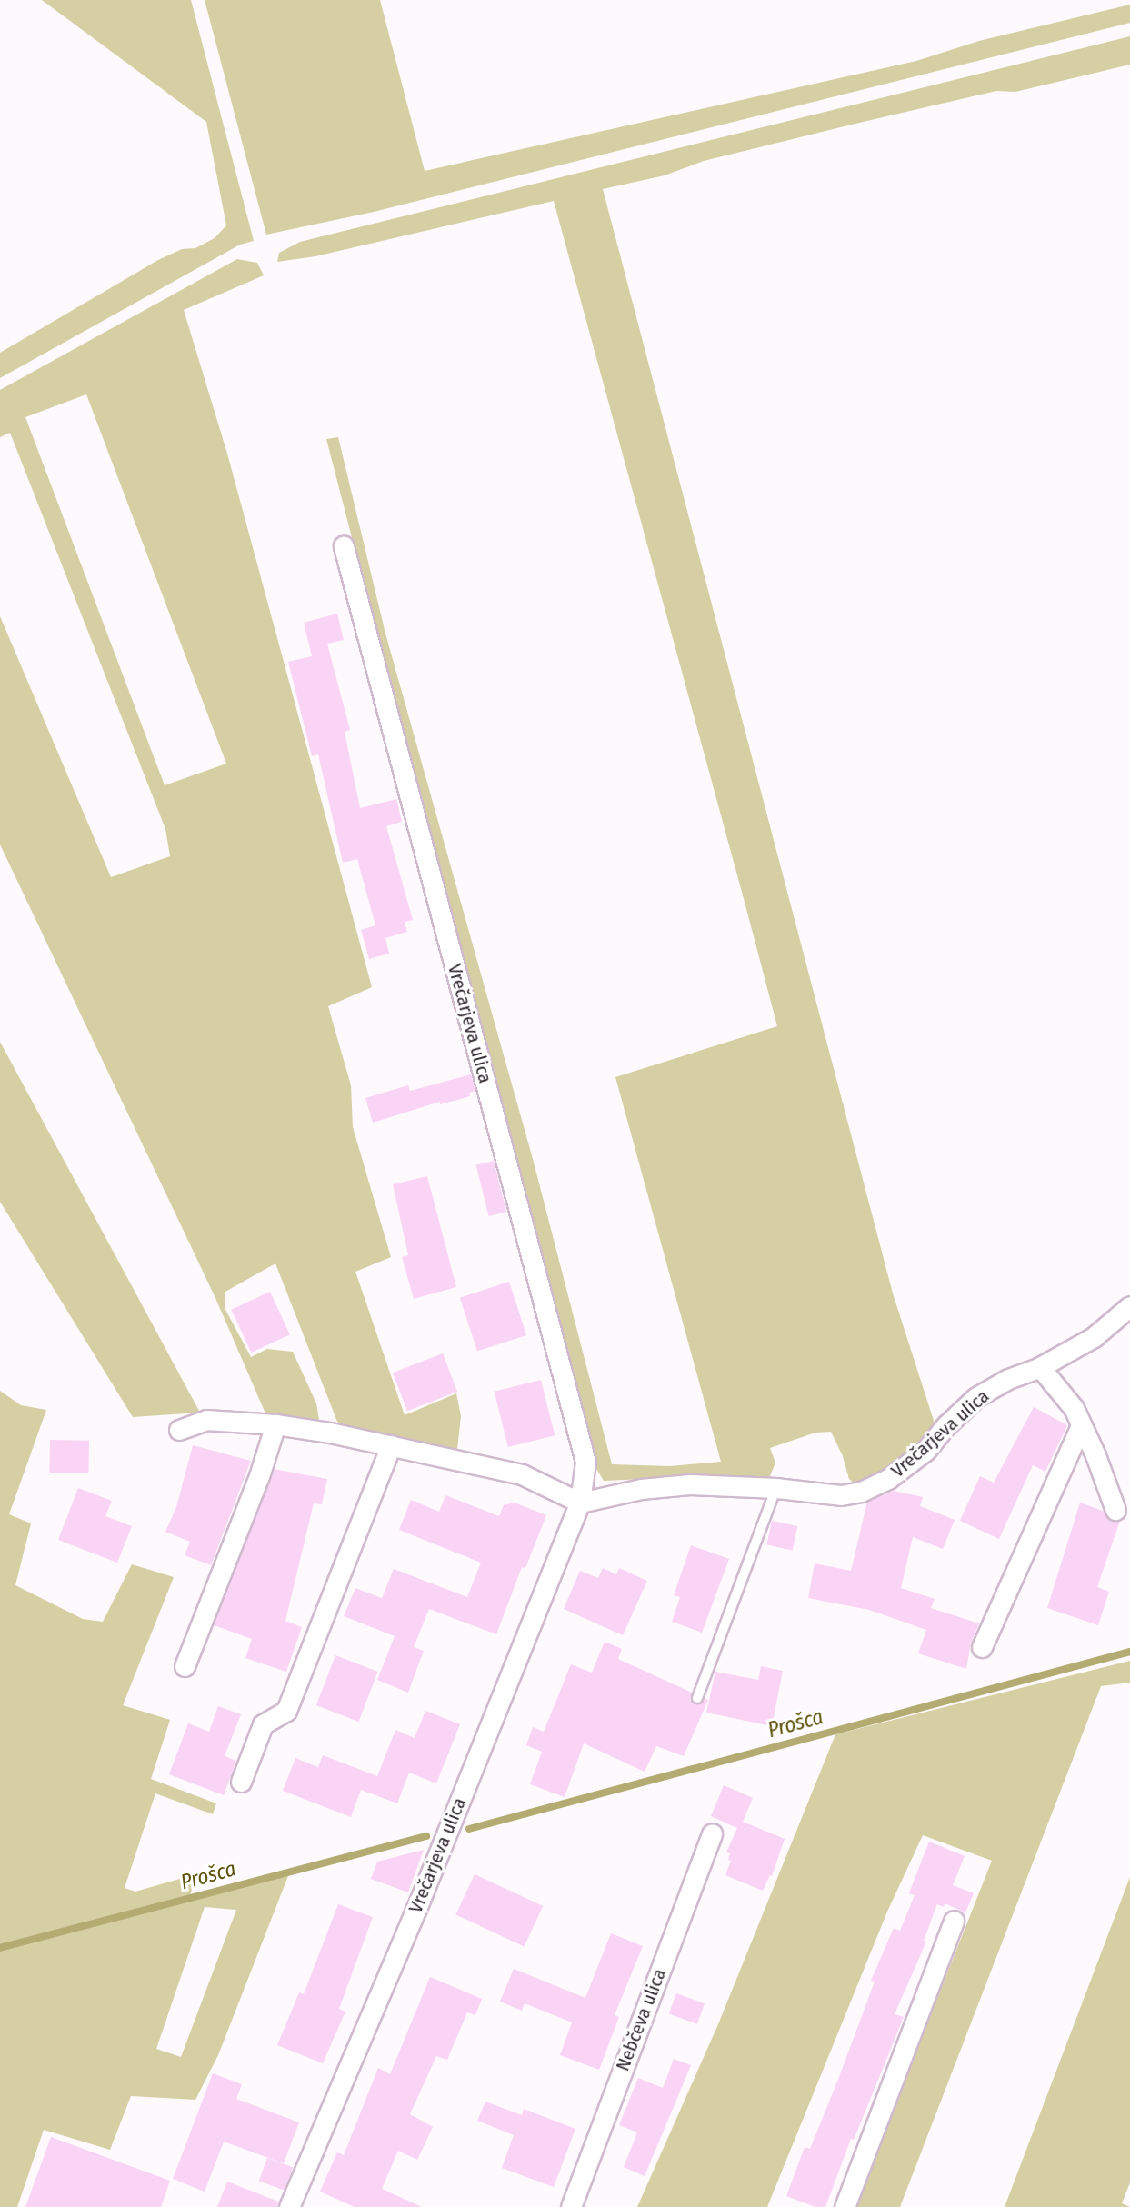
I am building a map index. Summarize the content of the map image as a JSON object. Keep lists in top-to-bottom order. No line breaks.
{"streets":{"street":["Vrečarjeva ulica","Nebčeva ulica"]},"water":["Prošca"]}
